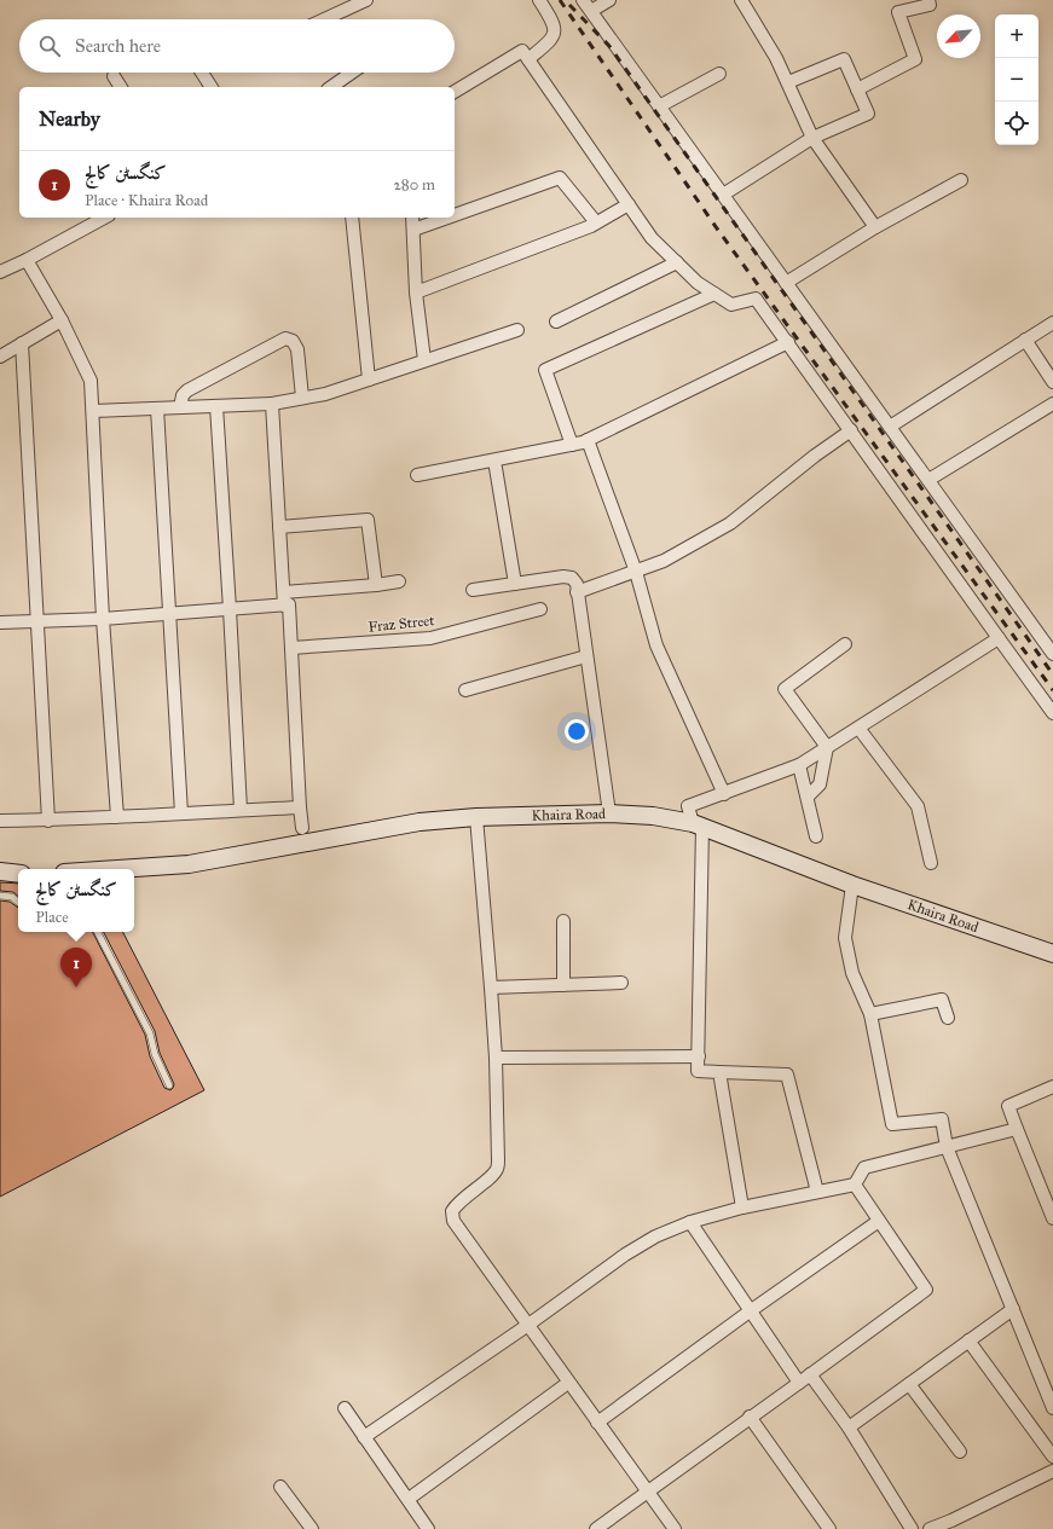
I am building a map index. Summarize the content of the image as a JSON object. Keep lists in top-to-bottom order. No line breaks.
{"streets":{"street":["Fraz Street","Khaira Road"]},"north":"bottom left","page":{"map_buttons":["+","−"],"search":"Search here","heading":"Nearby","list":[{"mark":"1","name":"کنگسٹن کالج","note":"Place · Khaira Road","value":"280 m"}],"popup":["کنگسٹن کالج","Place"],"pins":"1"}}
